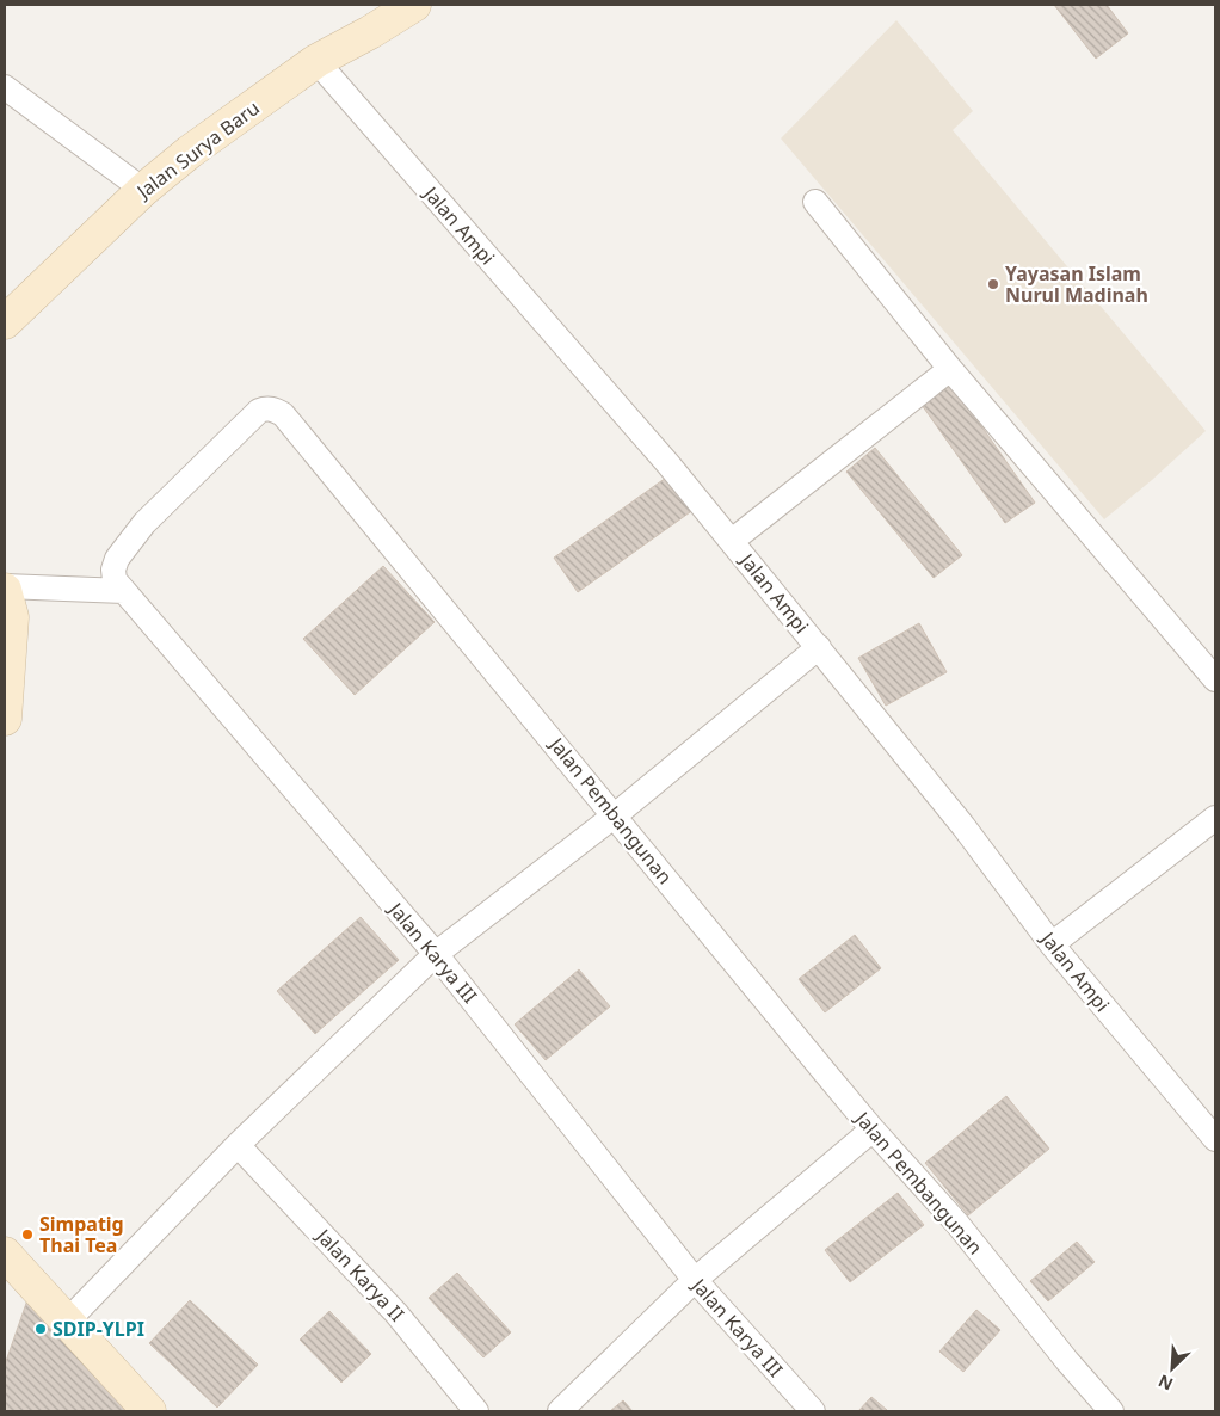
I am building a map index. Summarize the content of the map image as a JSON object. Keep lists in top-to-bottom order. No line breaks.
{"streets":{"street":["Jalan Surya Baru","Jalan Ampi","Jalan Pembangunan","Jalan Karya III","Jalan Karya II"]},"crossings":[["Jalan Surya Baru","Jalan Ampi"],["Jalan Pembangunan","Jalan Karya III"]],"places":["Yayasan Islam Nurul Madinah","Simpatig Thai Tea","SDIP-YLPI"],"north":"bottom left"}
